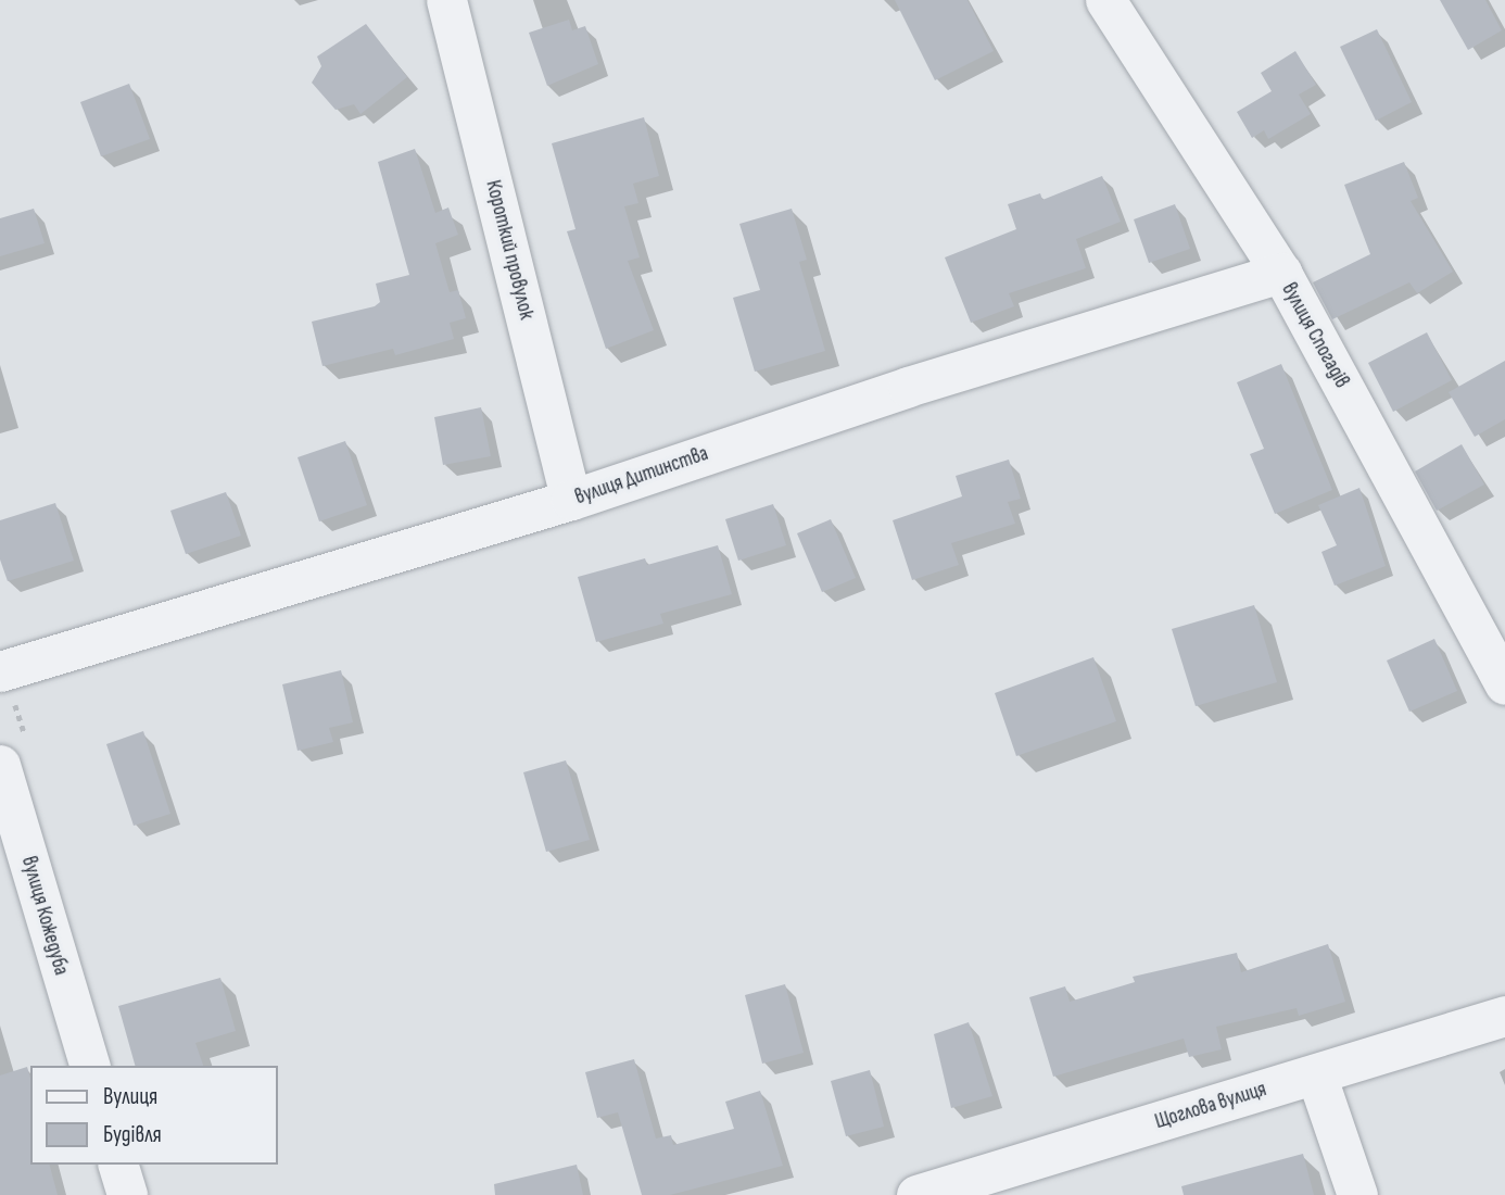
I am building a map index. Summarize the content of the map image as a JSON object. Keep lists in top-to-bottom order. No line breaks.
{"streets":{"street":["Короткий провулок","вулиця Спогадів","вулиця Дитинства","вулиця Кожедуба","Щоглова вулиця"]},"crossings":[["Короткий провулок","вулиця Дитинства"],["вулиця Спогадів","вулиця Дитинства"]],"legend":["Вулиця","Будівля"]}
